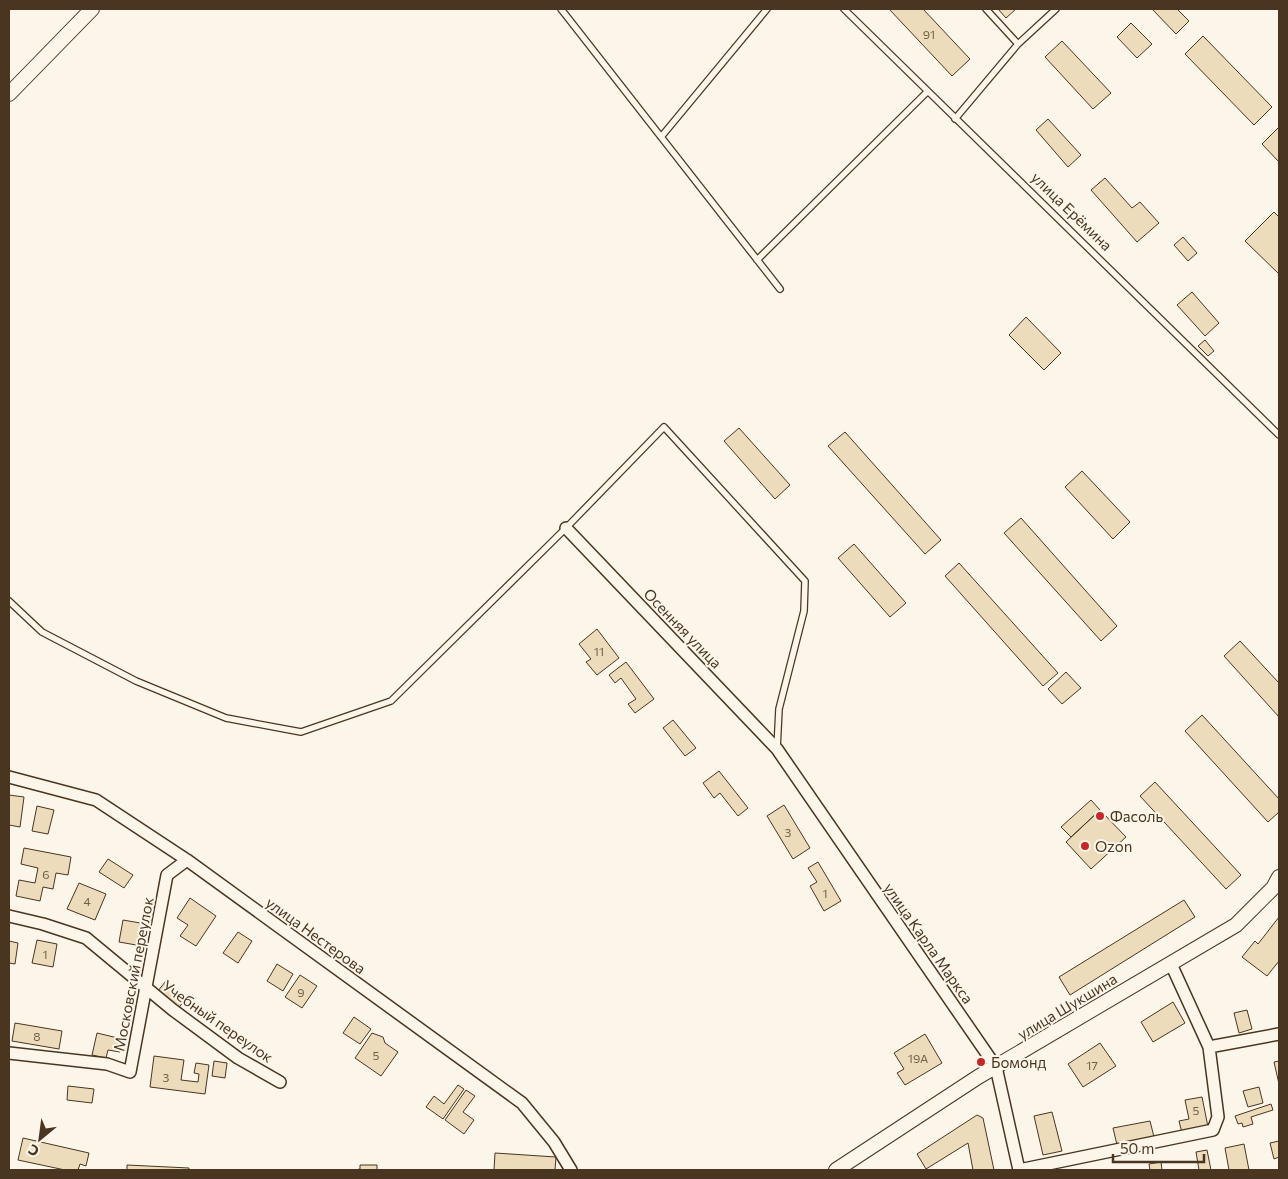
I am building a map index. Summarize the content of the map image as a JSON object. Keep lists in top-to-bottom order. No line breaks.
{"streets":{"street":["Осенняя улица","улица Нестерова","улица Карла Маркса","Московский переулок","улица Шукшина","Учебный переулок"],"lane":["улица Ерёмина"]},"crossings":[["Осенняя улица","улица Карла Маркса"],["улица Нестерова","Московский переулок"],["улица Карла Маркса","улица Шукшина"],["Московский переулок","Учебный переулок"]],"places":["Фасоль","Ozon","Бомонд"],"house_numbers":["91","11","3","6","1","4","1","9","8","5","19А","17","3","5"],"scale_bar":"50 m","north":"bottom left"}
